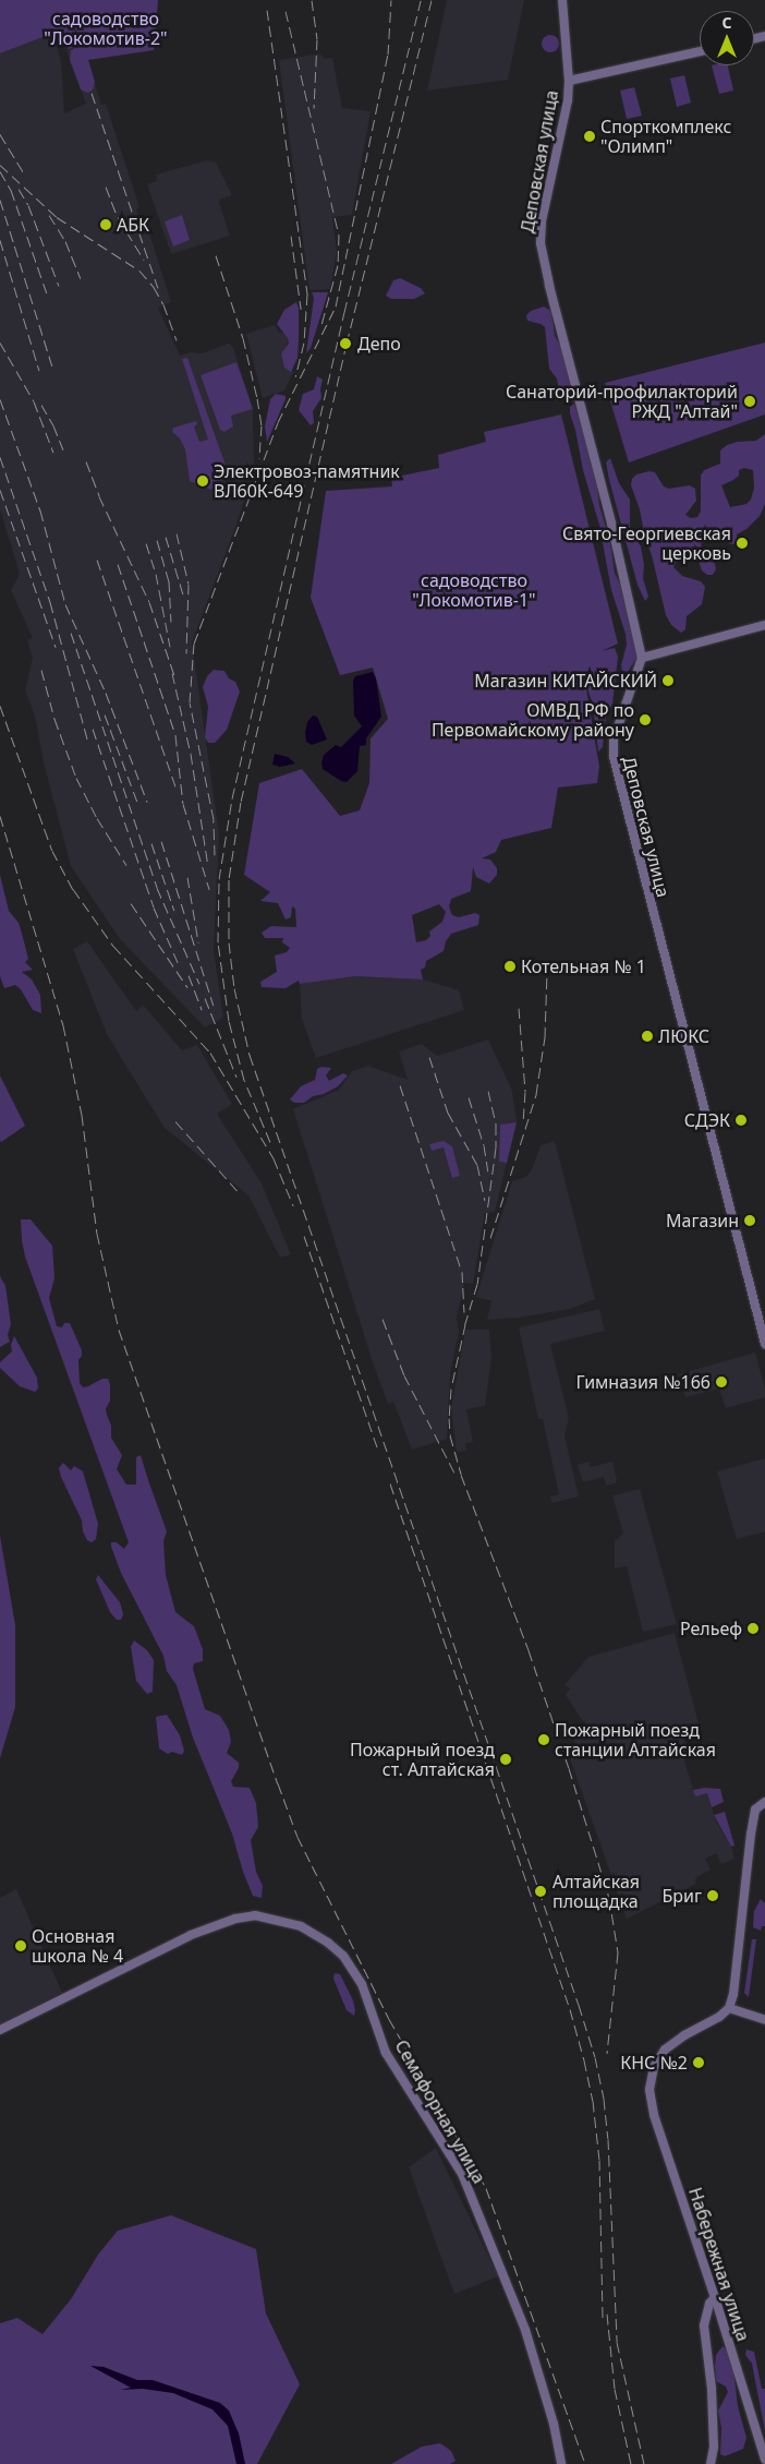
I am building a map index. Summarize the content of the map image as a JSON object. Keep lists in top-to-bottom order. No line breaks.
{"streets":{"street":["Деповская улица","Семафорная улица","Набережная улица"]},"parks":["садоводство \"Локомотив-2\"","садоводство \"Локомотив-1\""],"places":["Спорткомплекс \"Олимп\"","АБК","Депо","Санаторий-профилакторий РЖД \"Алтай\"","Электровоз-памятник ВЛ60К-649","Свято-Георгиевская церковь","Магазин КИТАЙСКИЙ","ОМВД РФ по Первомайскому району","Котельная № 1","ЛЮКС","СДЭК","Магазин","Гимназия №166","Рельеф","Пожарный поезд станции Алтайская","Пожарный поезд ст. Алтайская","Алтайская площадка","Бриг","Основная школа № 4","КНС №2"],"north":"top"}
